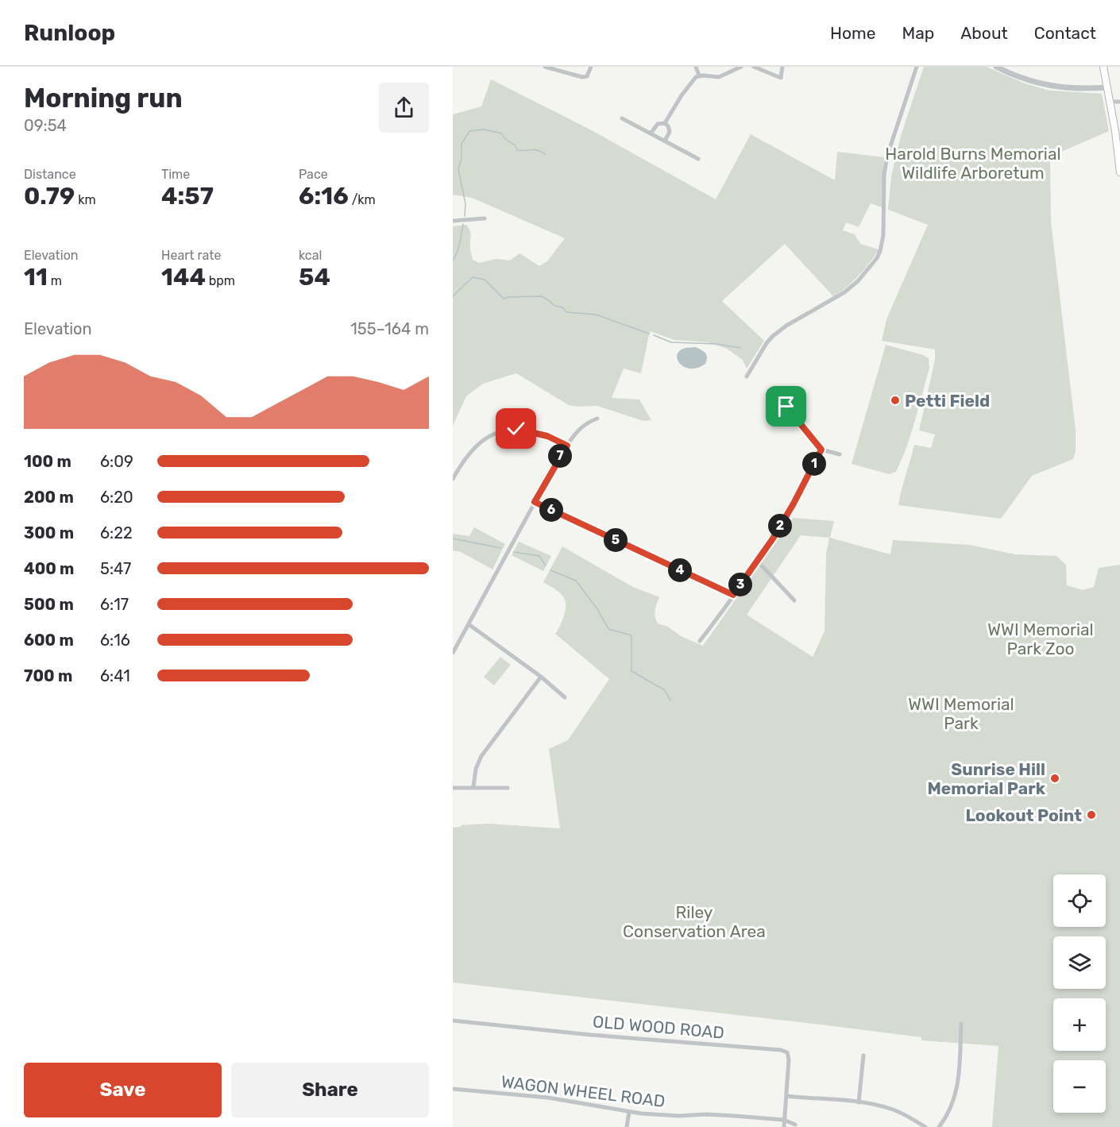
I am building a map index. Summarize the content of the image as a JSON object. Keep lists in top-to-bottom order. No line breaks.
{"streets":{"street":["OLD WOOD ROAD","WAGON WHEEL ROAD"]},"crossings":[["OLD WOOD ROAD","WAGON WHEEL ROAD"]],"parks":["Harold Burns Memorial Wildlife Arboretum","WWI Memorial Park Zoo","WWI Memorial Park","Riley Conservation Area"],"places":["Petti Field","Sunrise Hill Memorial Park","Lookout Point"],"page":{"header":"Runloop","nav":["Home","Map","About","Contact"],"heading":["Morning run","09:54"],"stats":[["Distance","0.79 km"],["Time","4:57"],["Pace","6:16 /km"],["Elevation","11 m"],["Heart rate","144 bpm"],["kcal","54"]],"chart":["Elevation","155–164 m"],"list":[{"name":"100 m","note":"6:09"},{"name":"200 m","note":"6:20"},{"name":"300 m","note":"6:22"},{"name":"400 m","note":"5:47"},{"name":"500 m","note":"6:17"},{"name":"600 m","note":"6:16"},{"name":"700 m","note":"6:41"}],"pins":["7","1","6","2","5","4","3"],"map_buttons":["+","−"],"buttons":["Save","Share"]}}
